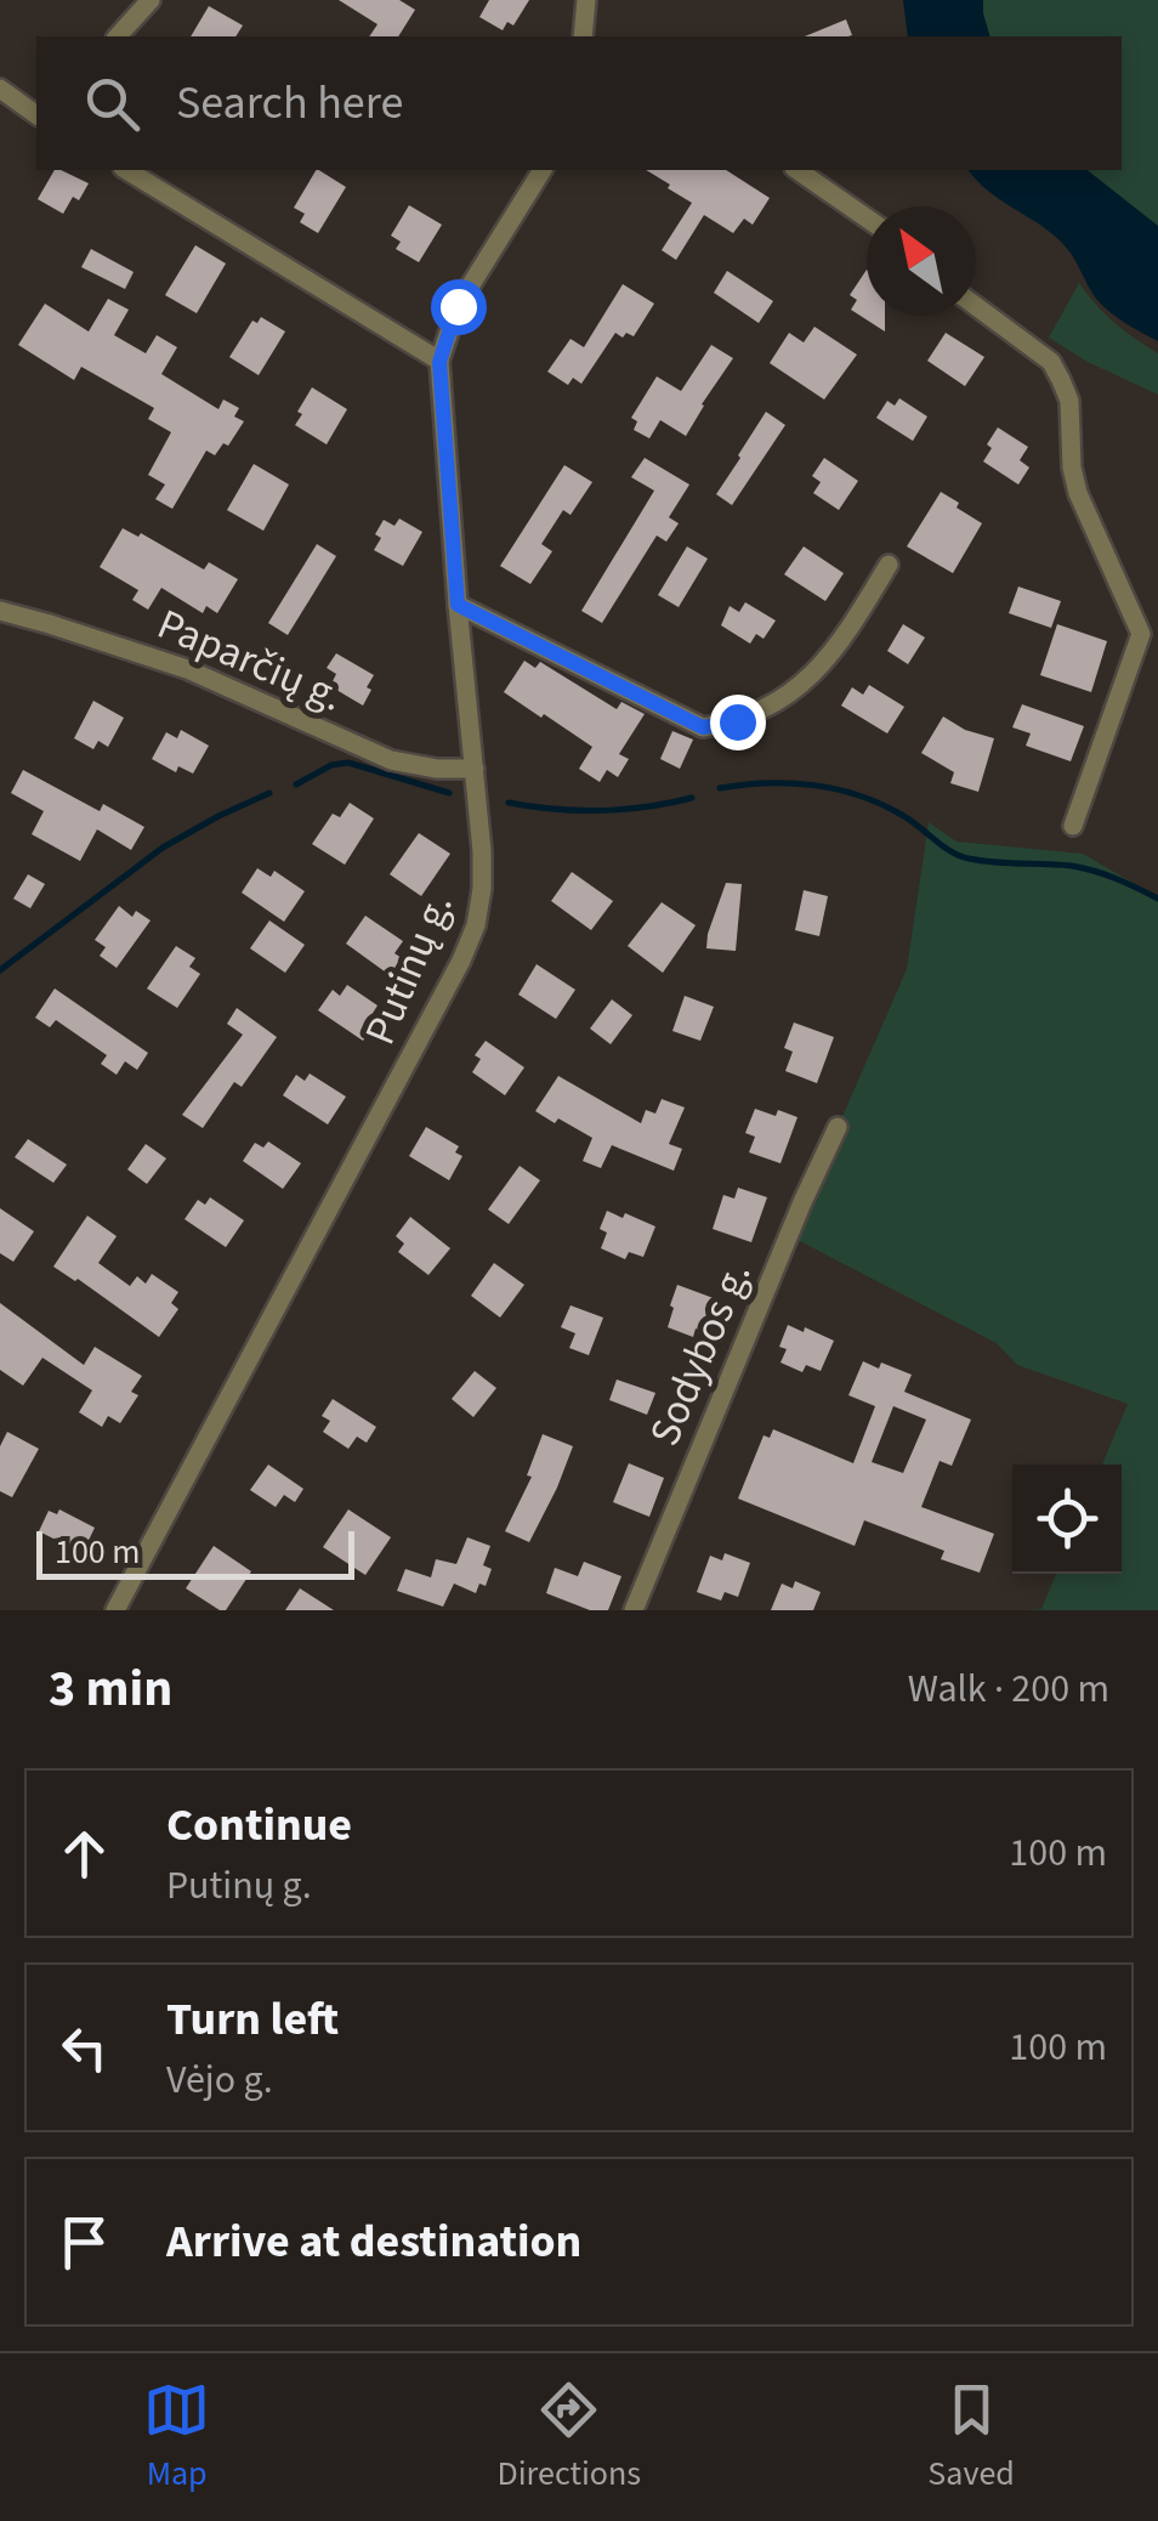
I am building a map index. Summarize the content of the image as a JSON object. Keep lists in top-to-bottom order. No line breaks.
{"streets":{"street":["Paparčių g.","Putinų g.","Sodybos g."]},"crossings":[["Paparčių g.","Putinų g."]],"scale_bar":"100 m","north":"top left","page":{"search":"Search here","scale":"100 m","heading":["3 min","Walk · 200 m"],"list":[["Continue","Putinų g.","100 m"],["Turn left","Vėjo g.","100 m"],"Arrive at destination"],"nav":["Map","Directions","Saved"]}}
